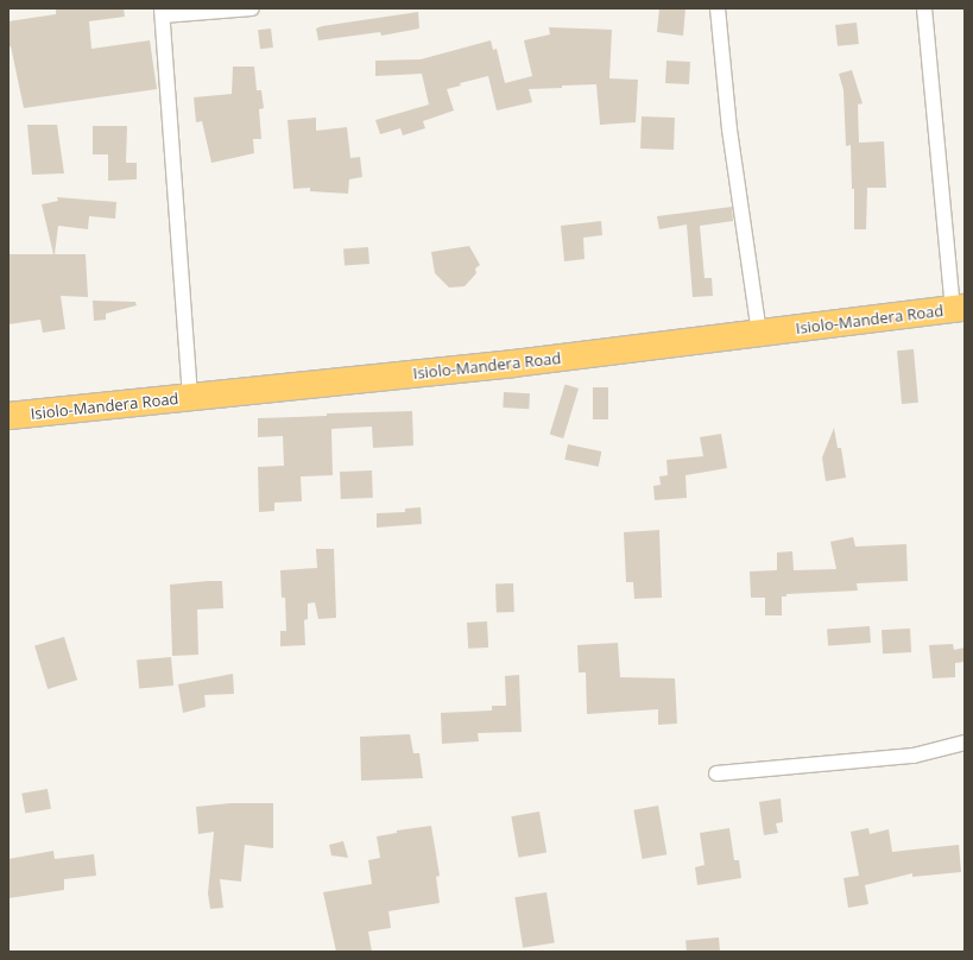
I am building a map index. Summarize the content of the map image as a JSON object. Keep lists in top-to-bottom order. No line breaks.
{"streets":{"highway":["Isiolo-Mandera Road"]}}
